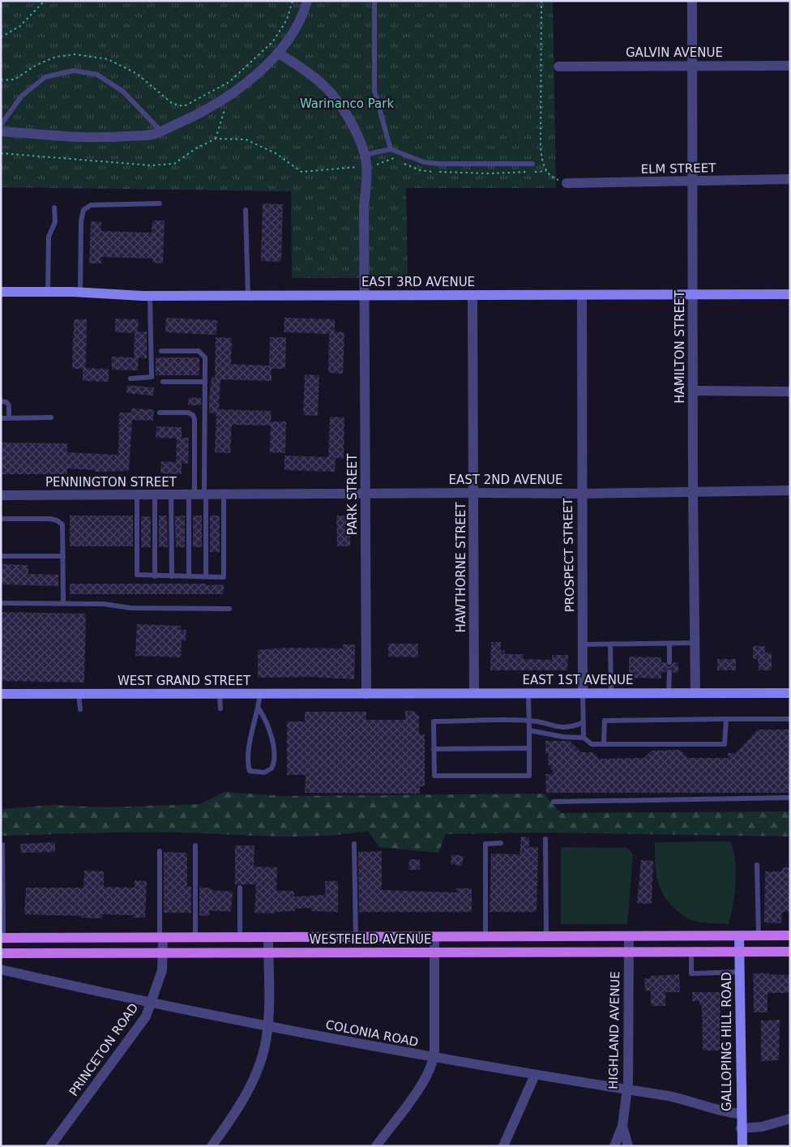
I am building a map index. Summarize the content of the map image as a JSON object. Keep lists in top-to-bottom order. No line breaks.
{"streets":{"main road":["WESTFIELD AVENUE"],"street":["GALVIN AVENUE","ELM STREET","EAST 3RD AVENUE","HAMILTON STREET","EAST 2ND AVENUE","PENNINGTON STREET","PARK STREET","PROSPECT STREET","HAWTHORNE STREET","EAST 1ST AVENUE","WEST GRAND STREET","HIGHLAND AVENUE","COLONIA ROAD","GALLOPING HILL ROAD","PRINCETON ROAD"]},"crossings":[["GALVIN AVENUE","HAMILTON STREET"],["ELM STREET","HAMILTON STREET"],["EAST 3RD AVENUE","HAMILTON STREET"],["EAST 3RD AVENUE","PARK STREET"],["EAST 3RD AVENUE","PROSPECT STREET"],["EAST 3RD AVENUE","HAWTHORNE STREET"],["HAMILTON STREET","EAST 2ND AVENUE"],["HAMILTON STREET","EAST 1ST AVENUE"],["EAST 2ND AVENUE","PENNINGTON STREET"],["EAST 2ND AVENUE","PARK STREET"],["EAST 2ND AVENUE","PROSPECT STREET"],["EAST 2ND AVENUE","HAWTHORNE STREET"],["PARK STREET","EAST 1ST AVENUE"],["PARK STREET","WEST GRAND STREET"],["PROSPECT STREET","EAST 1ST AVENUE"],["HAWTHORNE STREET","EAST 1ST AVENUE"],["EAST 1ST AVENUE","WEST GRAND STREET"],["WESTFIELD AVENUE","HIGHLAND AVENUE"],["WESTFIELD AVENUE","GALLOPING HILL ROAD"],["WESTFIELD AVENUE","PRINCETON ROAD"],["HIGHLAND AVENUE","COLONIA ROAD"],["COLONIA ROAD","GALLOPING HILL ROAD"],["COLONIA ROAD","PRINCETON ROAD"]],"parks":["Warinanco Park"]}
